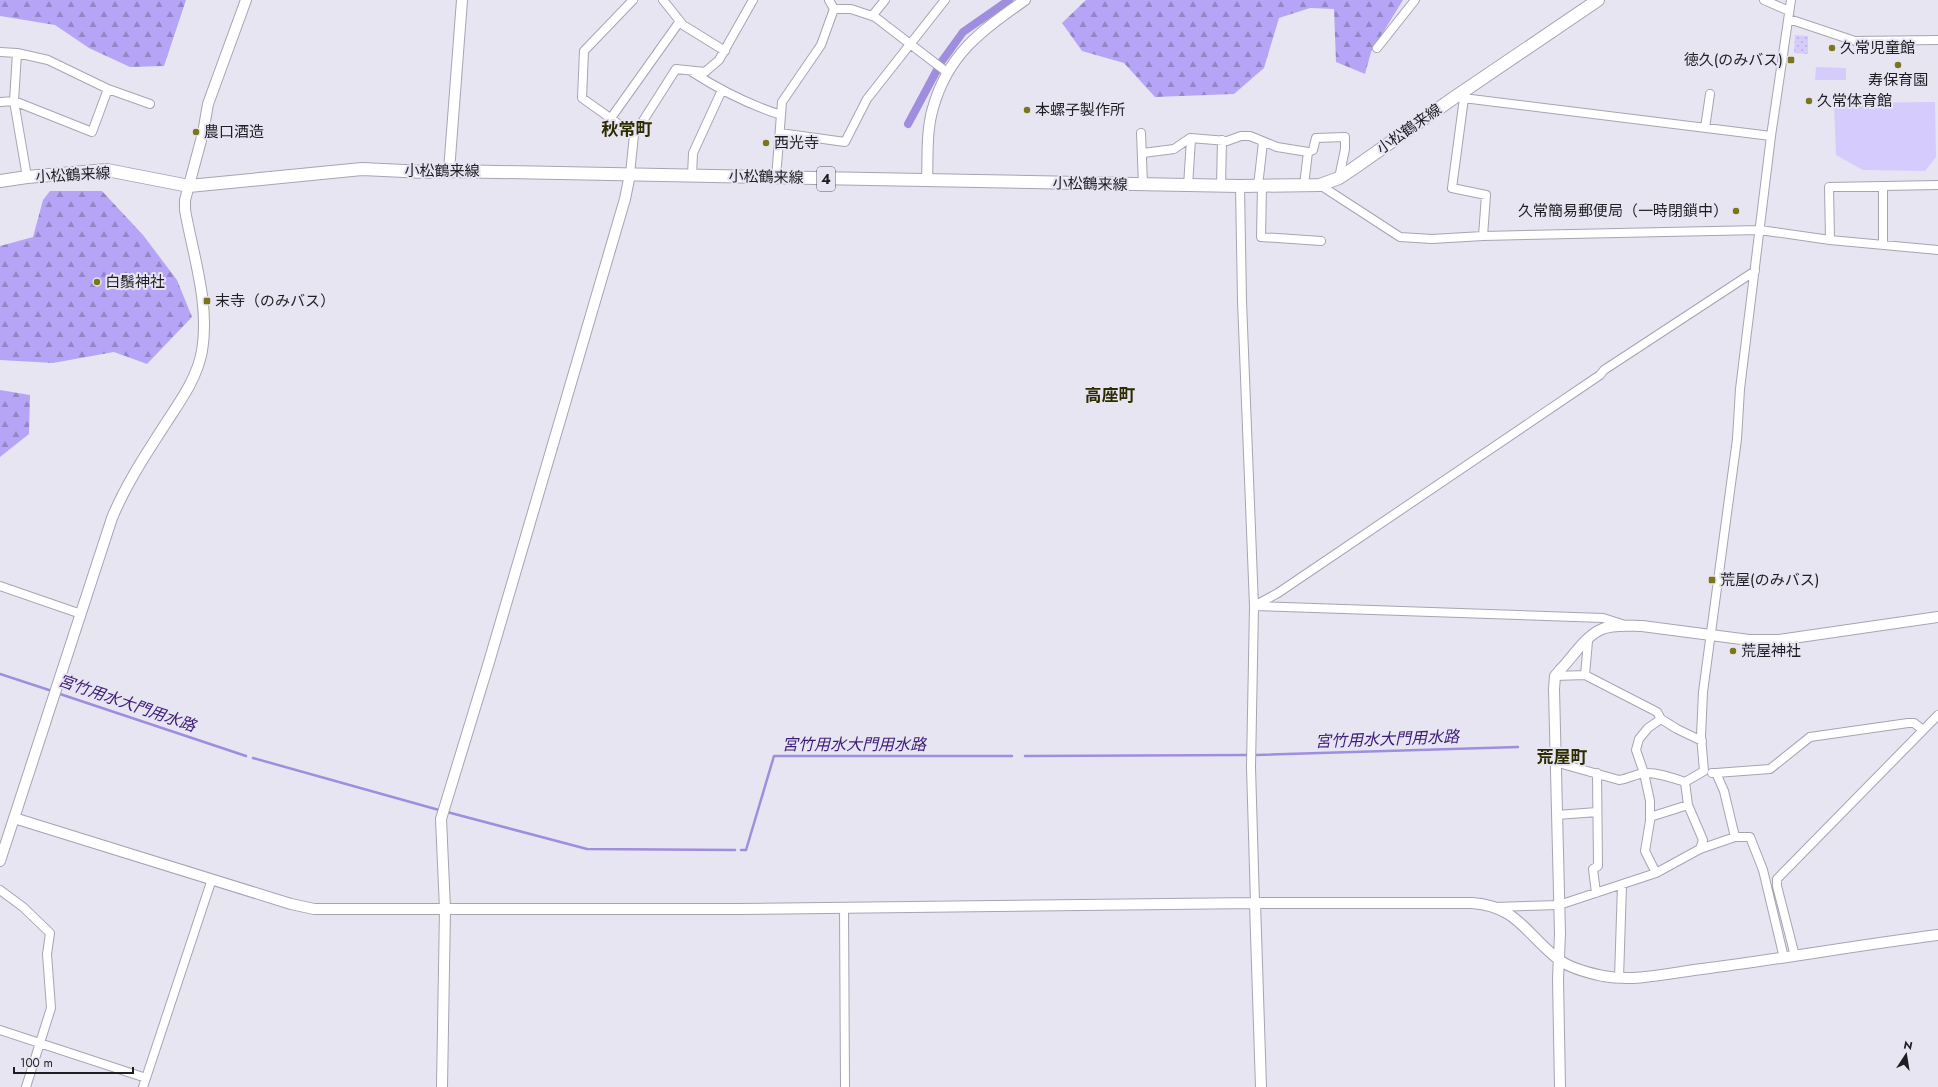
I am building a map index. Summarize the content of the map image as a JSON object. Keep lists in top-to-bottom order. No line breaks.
{"streets":{"main road":["小松鶴来線","4"]},"districts":["秋常町","高座町","荒屋町"],"water":["宮竹用水大門用水路"],"places":{"other":["久常児童館","寿保育園","久常体育館","本螺子製作所","農口酒造","西光寺","久常簡易郵便局（一時閉鎖中）","白鬚神社","荒屋神社"],"transit":["徳久(のみバス)","末寺（のみバス）","荒屋(のみバス)"]},"scale_bar":"100 m","north":"top"}
